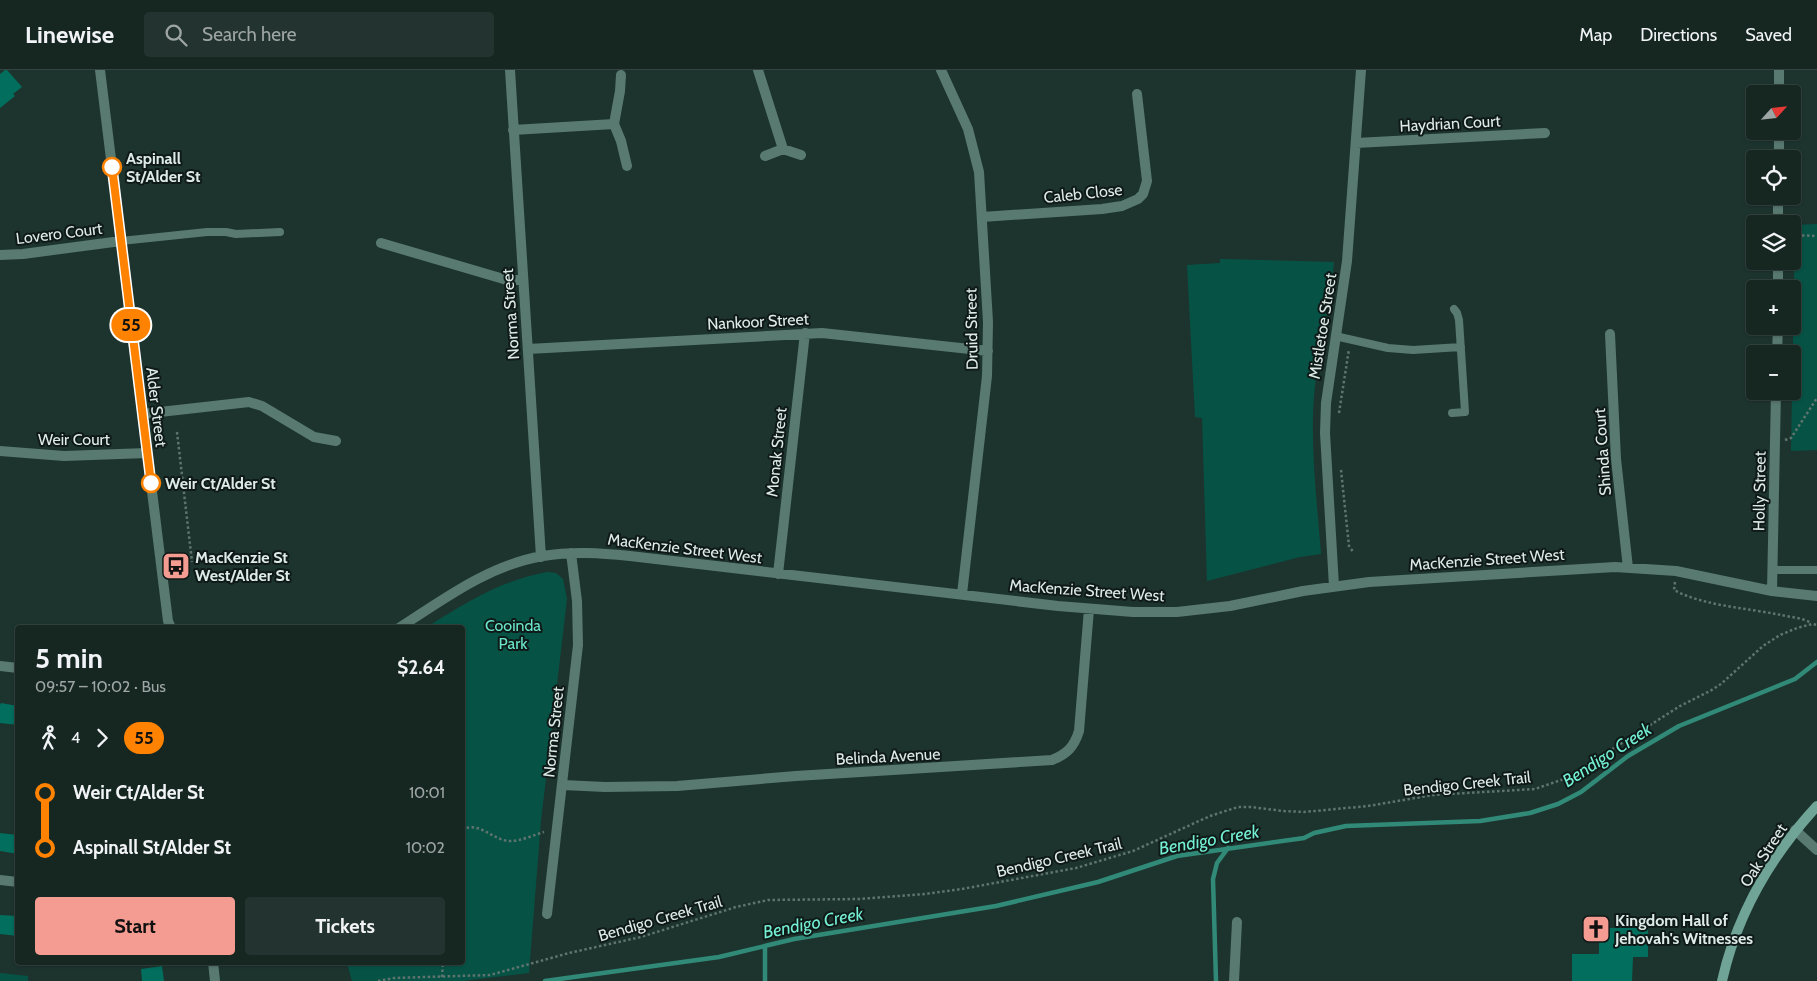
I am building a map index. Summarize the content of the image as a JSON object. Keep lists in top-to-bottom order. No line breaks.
{"streets":{"main road":["Oak Street"],"street":["Haydrian Court","Caleb Close","Lovero Court","Norma Street","Nankoor Street","Mistletoe Street","Druid Street","Alder Street","Weir Court","Monak Street","Shinda Court","Holly Street","MacKenzie Street West","Belinda Avenue"],"path":["Bendigo Creek Trail"]},"crossings":[["Haydrian Court","Mistletoe Street"],["Caleb Close","Druid Street"],["Lovero Court","Alder Street"],["Norma Street","Nankoor Street"],["Norma Street","MacKenzie Street West"],["Norma Street","Belinda Avenue"],["Nankoor Street","Druid Street"],["Nankoor Street","Monak Street"],["Mistletoe Street","MacKenzie Street West"],["Druid Street","MacKenzie Street West"],["Alder Street","Weir Court"],["Monak Street","MacKenzie Street West"],["Shinda Court","MacKenzie Street West"],["Holly Street","MacKenzie Street West"],["MacKenzie Street West","Belinda Avenue"]],"water":["Bendigo Creek"],"parks":["Cooinda Park"],"places":{"other":["Aspinall St/Alder St","Weir Ct/Alder St"],"bus stop":["MacKenzie St West/Alder St"],"church":["Kingdom Hall of Jehovah's Witnesses"]},"lines":["bus line 55"],"north":"top right","page":{"header":"Linewise","search":"Search here","nav":["Map","Directions","Saved"],"on_map":"55","map_buttons":["+","−"],"heading":["5 min","09:57 – 10:02 · Bus","$2.64"],"legs":["4","55"],"list":[{"name":"Weir Ct/Alder St","value":"10:01"},{"name":"Aspinall St/Alder St","value":"10:02"}],"buttons":["Start","Tickets"]}}
